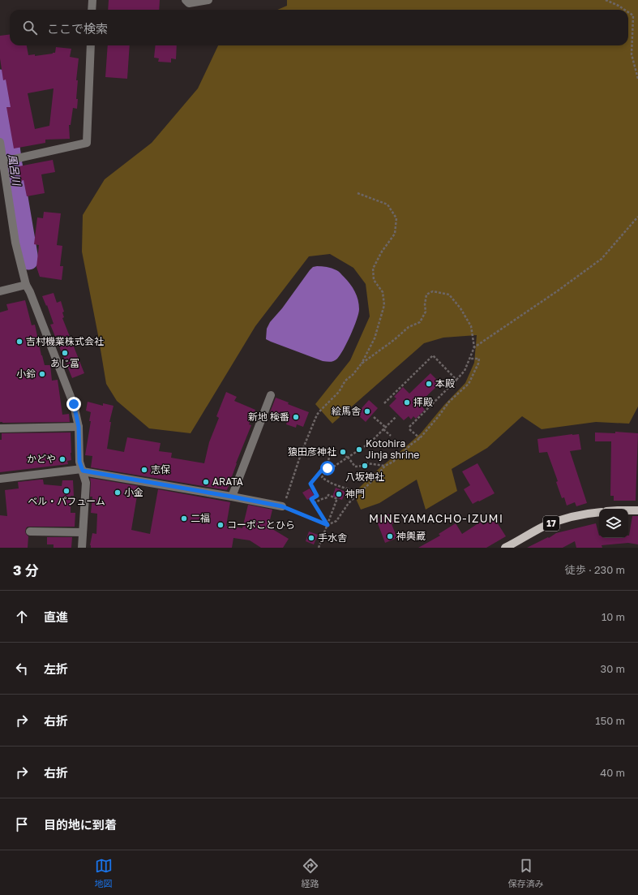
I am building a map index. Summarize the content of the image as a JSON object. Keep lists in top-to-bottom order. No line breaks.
{"streets":{"main road":["17"]},"districts":["MINEYAMACHO-IZUMI"],"water":["風呂川"],"places":["吉村機業株式会社","あじ冨","小鈴","本殿","拝殿","絵馬舎","新地 検番","Kotohira Jinja shrine","猿田彦神社","かどや","八坂神社","志保","ARATA","ベル・パフューム","小金","神門","二福","コーポことひら","神輿蔵","手水舎"],"page":{"search":"ここで検索","heading":["3 分","徒歩 · 230 m"],"list":[["直進","10 m"],["左折","30 m"],["右折","150 m"],["右折","40 m"],"目的地に到着"],"nav":["地図","経路","保存済み"]}}
